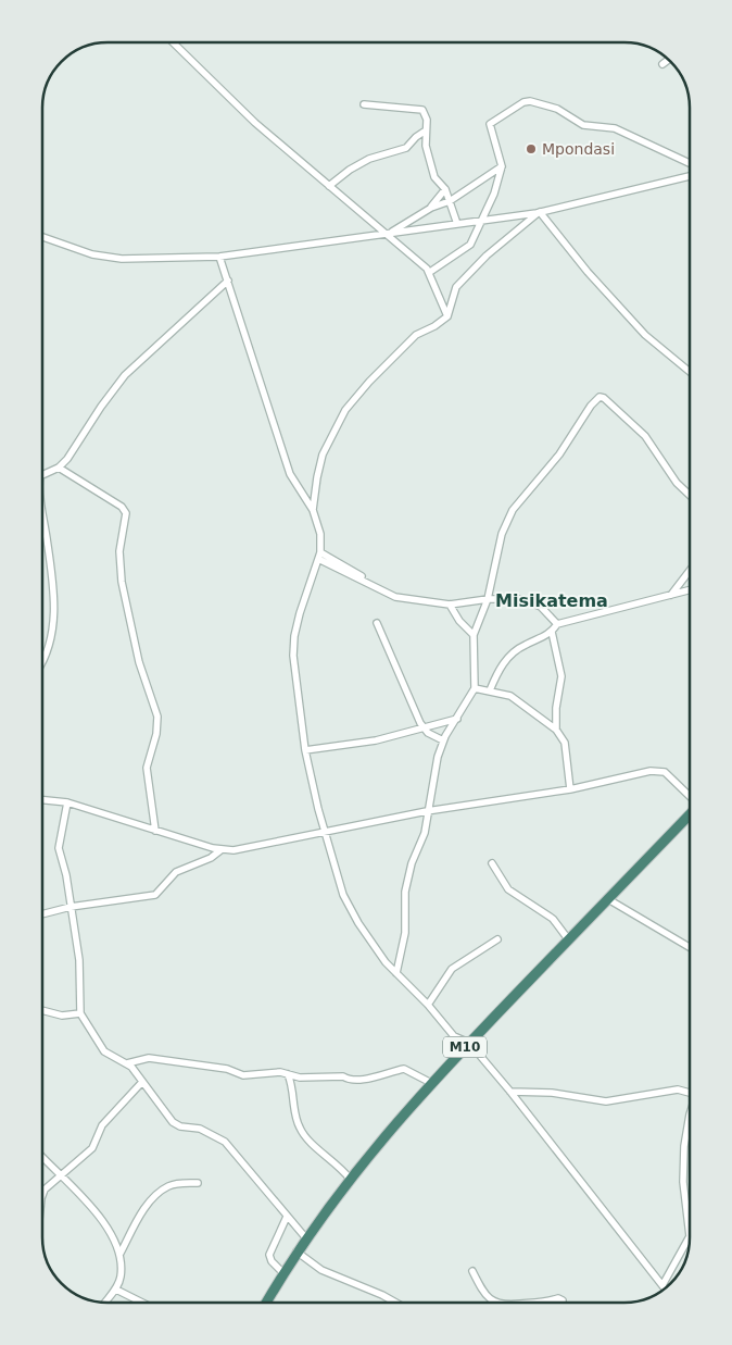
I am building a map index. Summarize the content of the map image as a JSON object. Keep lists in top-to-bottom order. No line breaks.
{"streets":{"highway":["M10"]},"districts":["Misikatema"],"places":["Mpondasi"]}
